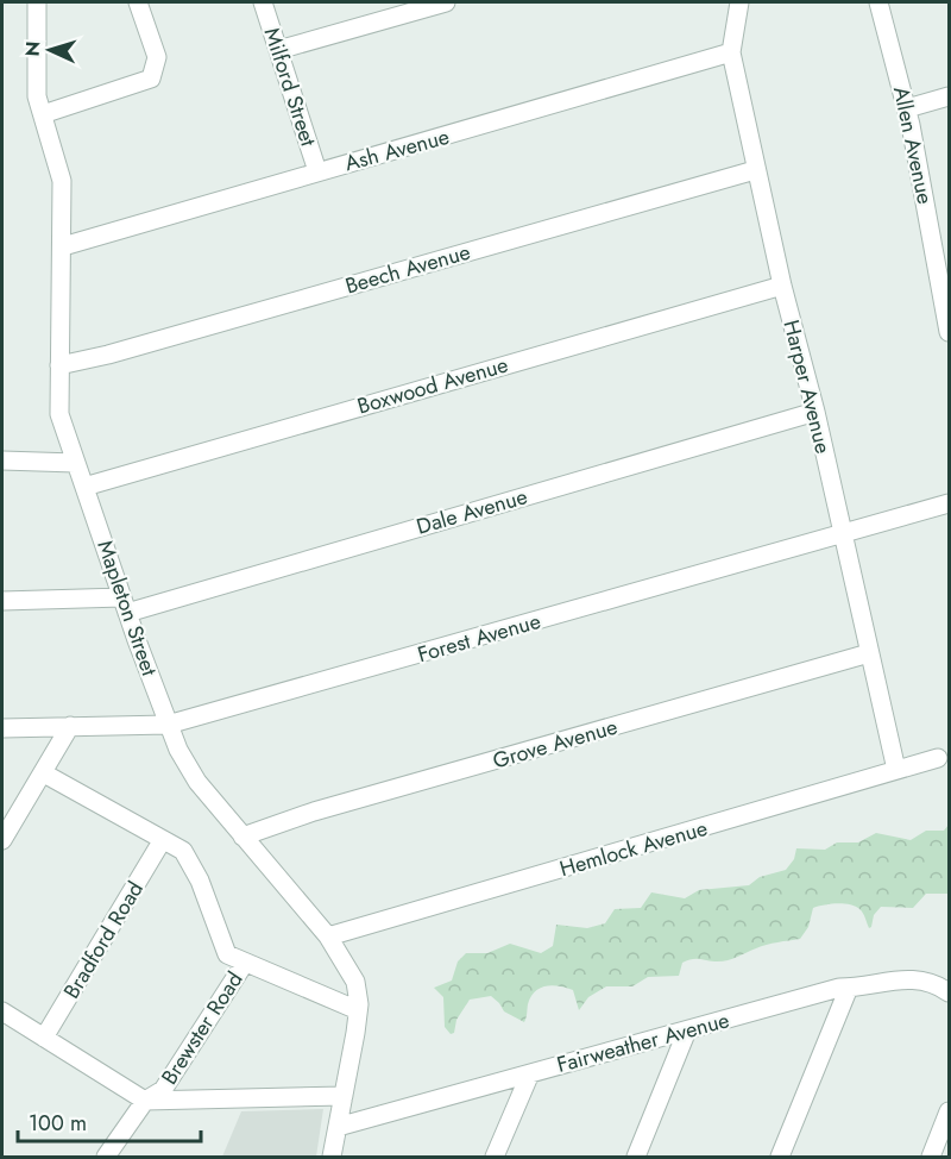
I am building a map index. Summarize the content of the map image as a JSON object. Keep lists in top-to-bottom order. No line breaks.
{"streets":{"street":["Milford Street","Allen Avenue","Ash Avenue","Beech Avenue","Boxwood Avenue","Harper Avenue","Dale Avenue","Mapleton Street","Forest Avenue","Grove Avenue","Hemlock Avenue","Bradford Road","Brewster Road","Fairweather Avenue"]},"crossings":[["Milford Street","Ash Avenue"],["Ash Avenue","Harper Avenue"],["Ash Avenue","Mapleton Street"],["Beech Avenue","Harper Avenue"],["Beech Avenue","Mapleton Street"],["Boxwood Avenue","Harper Avenue"],["Boxwood Avenue","Mapleton Street"],["Harper Avenue","Dale Avenue"],["Harper Avenue","Forest Avenue"],["Harper Avenue","Grove Avenue"],["Harper Avenue","Hemlock Avenue"],["Dale Avenue","Mapleton Street"],["Mapleton Street","Forest Avenue"],["Mapleton Street","Grove Avenue"],["Mapleton Street","Hemlock Avenue"],["Mapleton Street","Fairweather Avenue"]],"scale_bar":"100 m","north":"left"}
